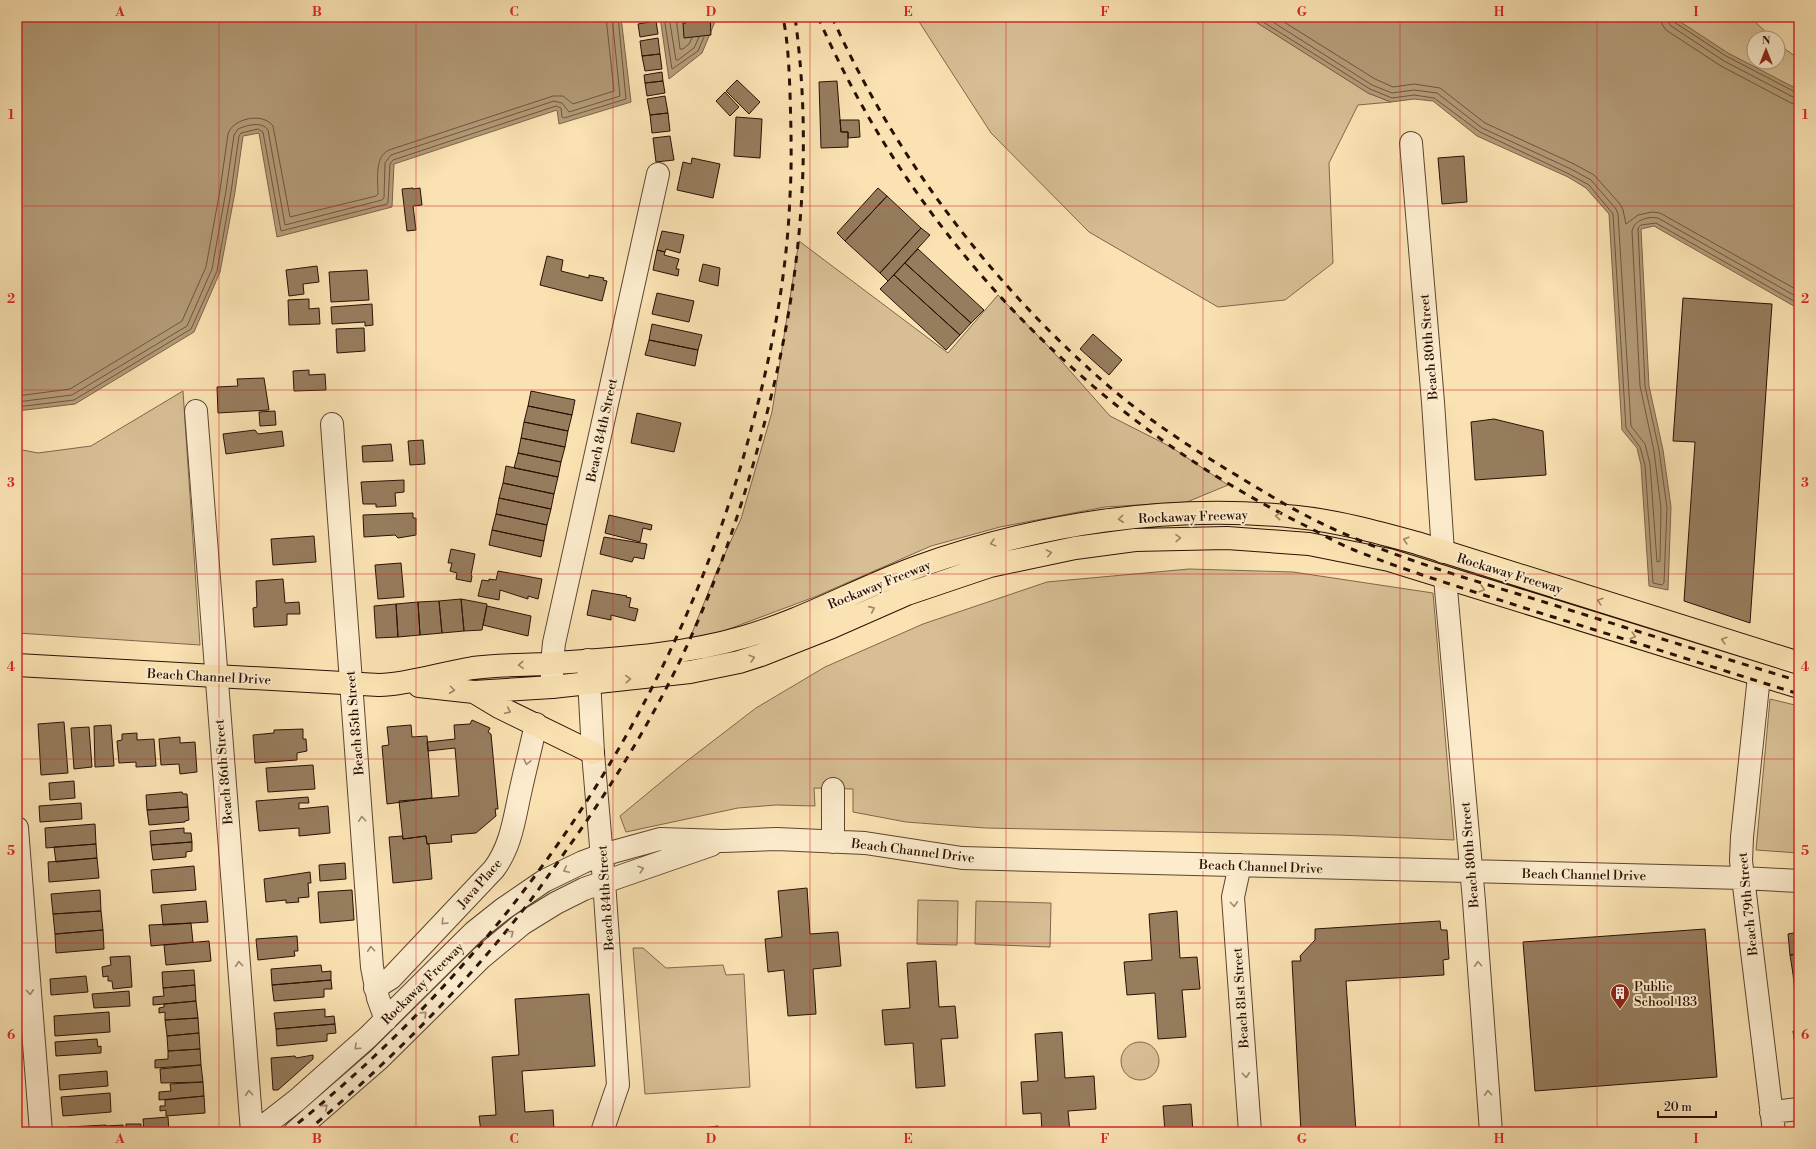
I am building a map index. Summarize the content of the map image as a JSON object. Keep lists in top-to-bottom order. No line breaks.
{"streets":{"main road":["Rockaway Freeway","Beach Channel Drive"],"street":["Beach 80th Street","Beach 84th Street","Beach 85th Street","Beach 86th Street","Java Place","Beach 79th Street","Beach 81st Street"]},"crossings":[["Beach 80th Street","Rockaway Freeway"],["Beach 80th Street","Beach Channel Drive"],["Beach 84th Street","Rockaway Freeway"],["Beach 84th Street","Beach Channel Drive"],["Rockaway Freeway","Beach Channel Drive"],["Rockaway Freeway","Beach 85th Street"],["Rockaway Freeway","Beach 79th Street"],["Beach Channel Drive","Beach 85th Street"],["Beach Channel Drive","Beach 86th Street"],["Beach Channel Drive","Beach 79th Street"],["Beach Channel Drive","Beach 81st Street"],["Beach 85th Street","Java Place"]],"one_way":["Beach 85th Street","Beach 86th Street","Java Place","Beach 81st Street"],"places":{"building":["Public School 183"]},"scale_bar":"20 m","north":"top","grid":{"columns":["A","B","C","D","E","F","G","H","I"],"rows":["1","2","3","4","5","6"]}}
